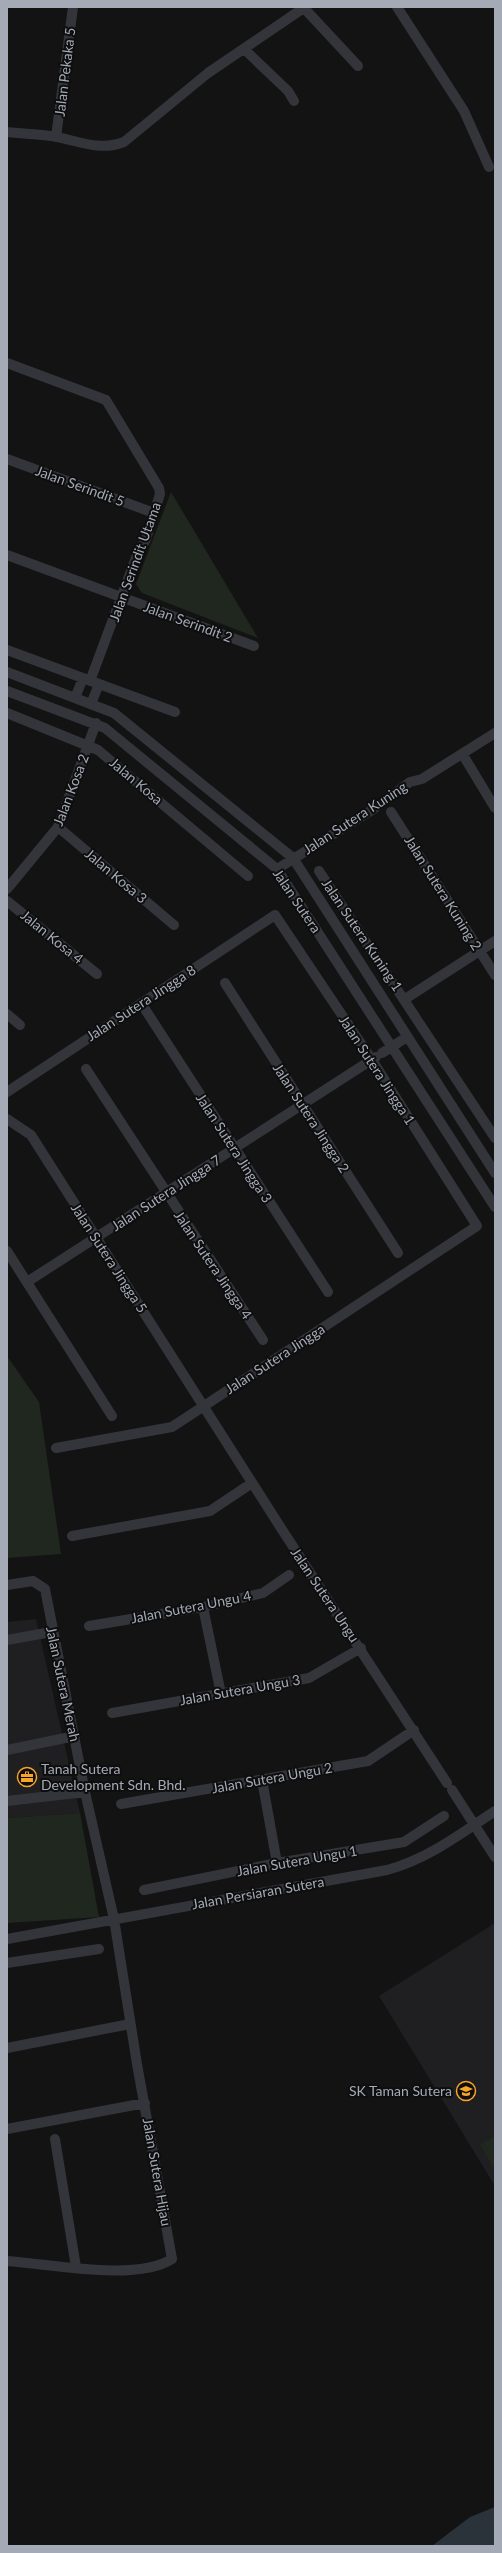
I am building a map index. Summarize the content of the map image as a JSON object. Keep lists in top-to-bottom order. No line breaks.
{"streets":{"street":["Jalan Pekaka 5","Jalan Serindit 5","Jalan Serindit Utama","Jalan Serindit 2","Jalan Kosa","Jalan Kosa 2","Jalan Sutera Kuning","Jalan Kosa 3","Jalan Sutera Kuning 2","Jalan Sutera","Jalan Sutera Kuning 1","Jalan Kosa 4","Jalan Sutera Jingga 8","Jalan Sutera Jingga 1","Jalan Sutera Jingga 2","Jalan Sutera Jingga 3","Jalan Sutera Jingga 7","Jalan Sutera Jingga 5","Jalan Sutera Jingga 4","Jalan Sutera Jingga","Jalan Sutera Ungu","Jalan Sutera Ungu 4","Jalan Sutera Merah","Jalan Sutera Ungu 3","Jalan Sutera Ungu 2","Jalan Sutera Ungu 1","Jalan Persiaran Sutera","Jalan Sutera Hijau"]},"crossings":[["Jalan Serindit 5","Jalan Serindit Utama"],["Jalan Serindit Utama","Jalan Serindit 2"],["Jalan Kosa","Jalan Kosa 2"],["Jalan Kosa 2","Jalan Kosa 3"],["Jalan Kosa 2","Jalan Sutera"],["Jalan Sutera Kuning","Jalan Sutera"],["Jalan Sutera Kuning 2","Jalan Sutera Kuning 1"],["Jalan Sutera","Jalan Sutera Jingga 7"],["Jalan Sutera Jingga 8","Jalan Sutera Jingga 1"],["Jalan Sutera Jingga 8","Jalan Sutera Jingga 3"],["Jalan Sutera Jingga 1","Jalan Sutera Jingga 7"],["Jalan Sutera Jingga 1","Jalan Sutera Jingga"],["Jalan Sutera Jingga 2","Jalan Sutera Jingga 7"],["Jalan Sutera Jingga 3","Jalan Sutera Jingga 7"],["Jalan Sutera Jingga 7","Jalan Sutera Jingga 5"],["Jalan Sutera Jingga 7","Jalan Sutera Jingga 4"],["Jalan Sutera Jingga 5","Jalan Sutera Jingga"],["Jalan Sutera Jingga 5","Jalan Sutera Ungu"],["Jalan Sutera Jingga","Jalan Sutera Ungu"],["Jalan Sutera Ungu","Jalan Sutera Ungu 3"],["Jalan Sutera Ungu","Jalan Sutera Ungu 2"],["Jalan Sutera Ungu","Jalan Persiaran Sutera"],["Jalan Sutera Merah","Jalan Persiaran Sutera"],["Jalan Sutera Merah","Jalan Sutera Hijau"],["Jalan Persiaran Sutera","Jalan Sutera Hijau"]],"places":{"office":["Tanah Sutera Development Sdn. Bhd."],"school or university":["SK Taman Sutera"]}}
